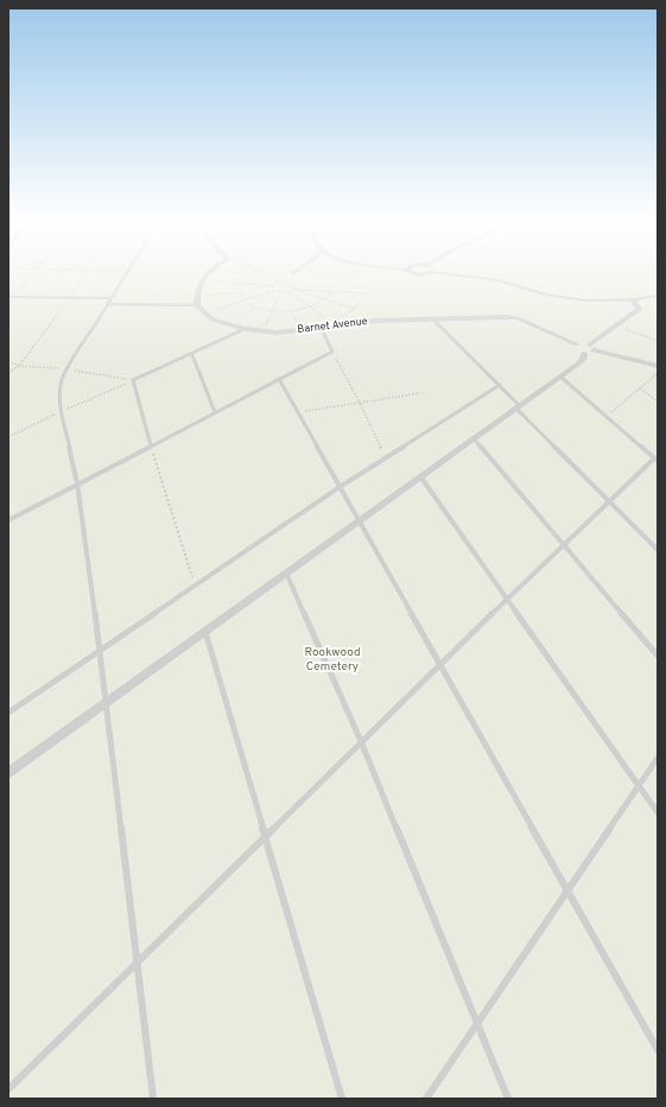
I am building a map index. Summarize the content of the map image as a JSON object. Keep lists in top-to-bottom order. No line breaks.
{"streets":{"street":["Barnet Avenue"]},"parks":["Rookwood Cemetery"]}
